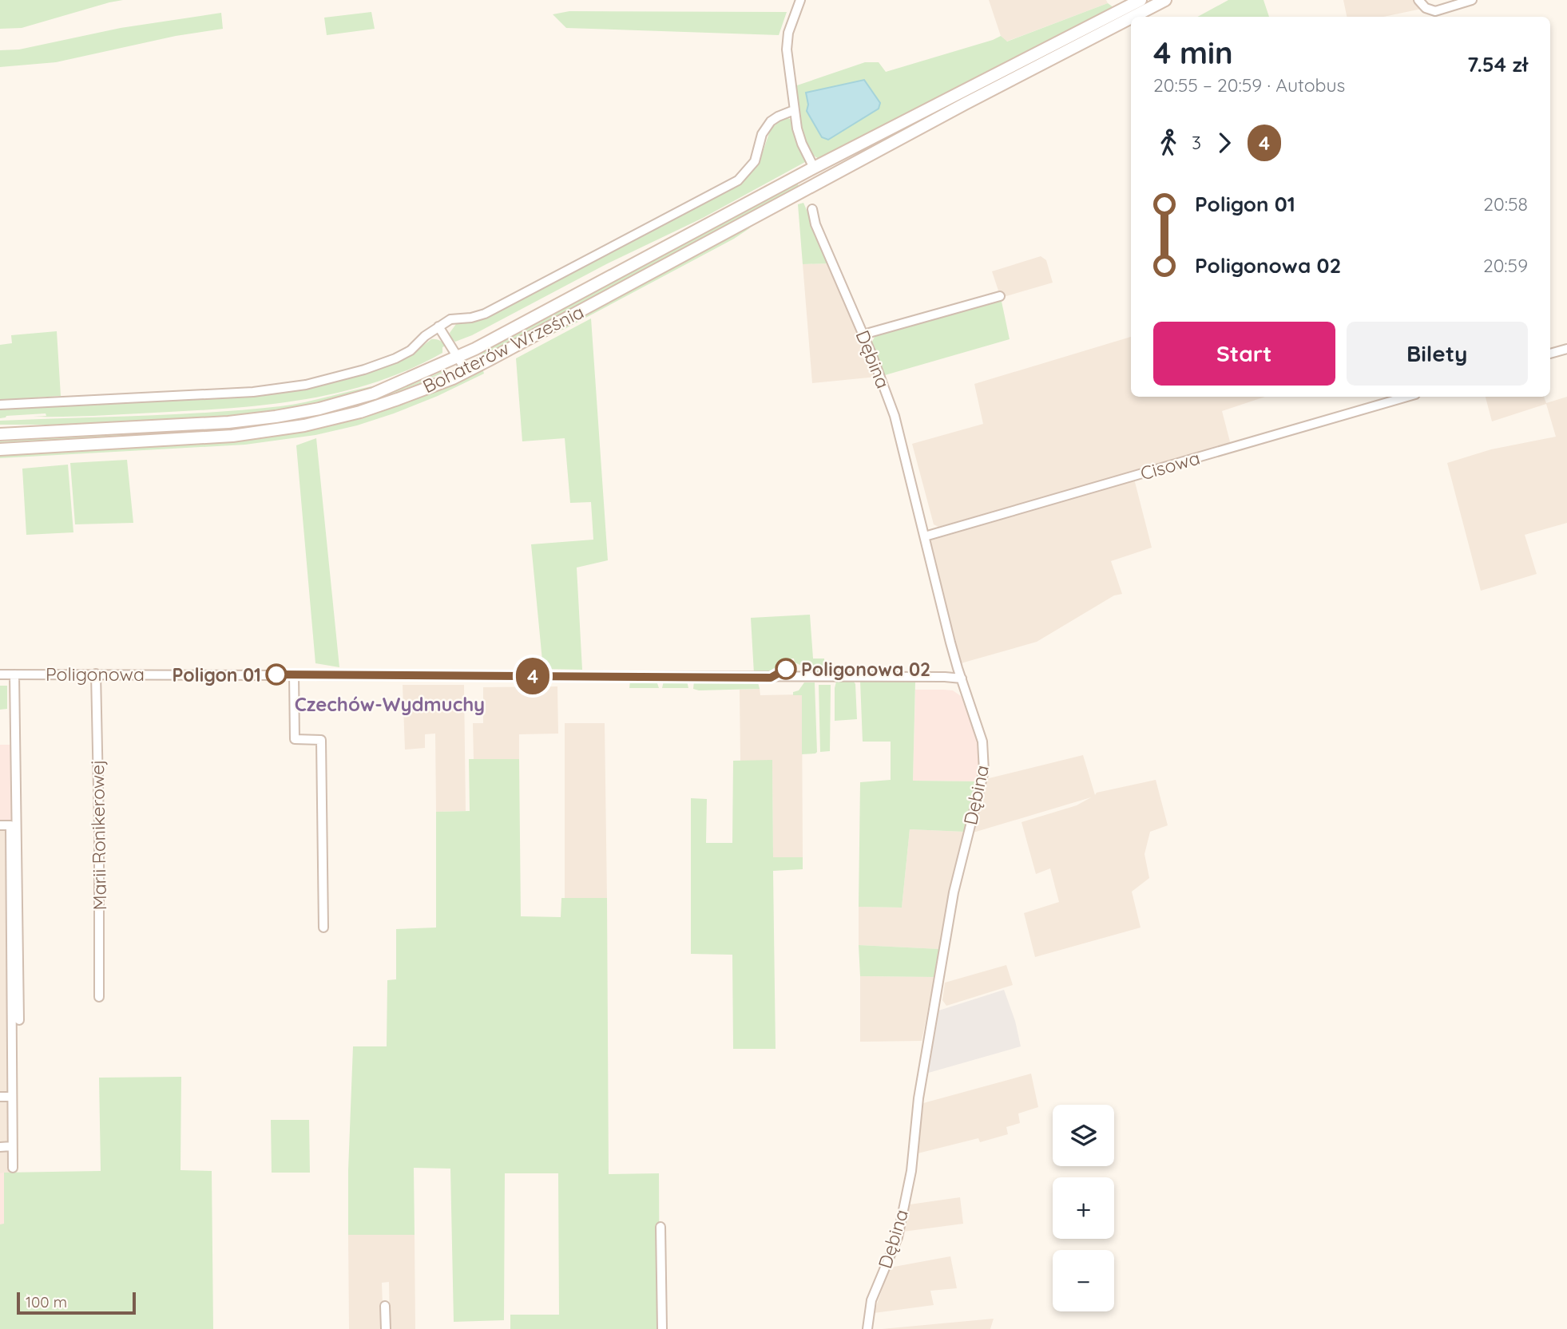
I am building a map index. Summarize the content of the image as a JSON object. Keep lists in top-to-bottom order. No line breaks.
{"streets":{"main road":["Bohaterów Września"],"street":["Dębina","Cisowa","Poligonowa","Marii Ronikerowej"]},"crossings":[["Dębina","Cisowa"],["Dębina","Poligonowa"],["Poligonowa","Marii Ronikerowej"]],"districts":["Czechów-Wydmuchy"],"places":["Poligonowa 02","Poligon 01"],"lines":["bus line 4"],"scale_bar":"100 m","page":{"on_map":"4","heading":["4 min","20:55 – 20:59 · Autobus","7.54 zł"],"legs":["3","4"],"list":[{"name":"Poligon 01","value":"20:58"},{"name":"Poligonowa 02","value":"20:59"}],"buttons":["Start","Bilety"],"map_buttons":["+","−"],"scale":"100 m"}}
